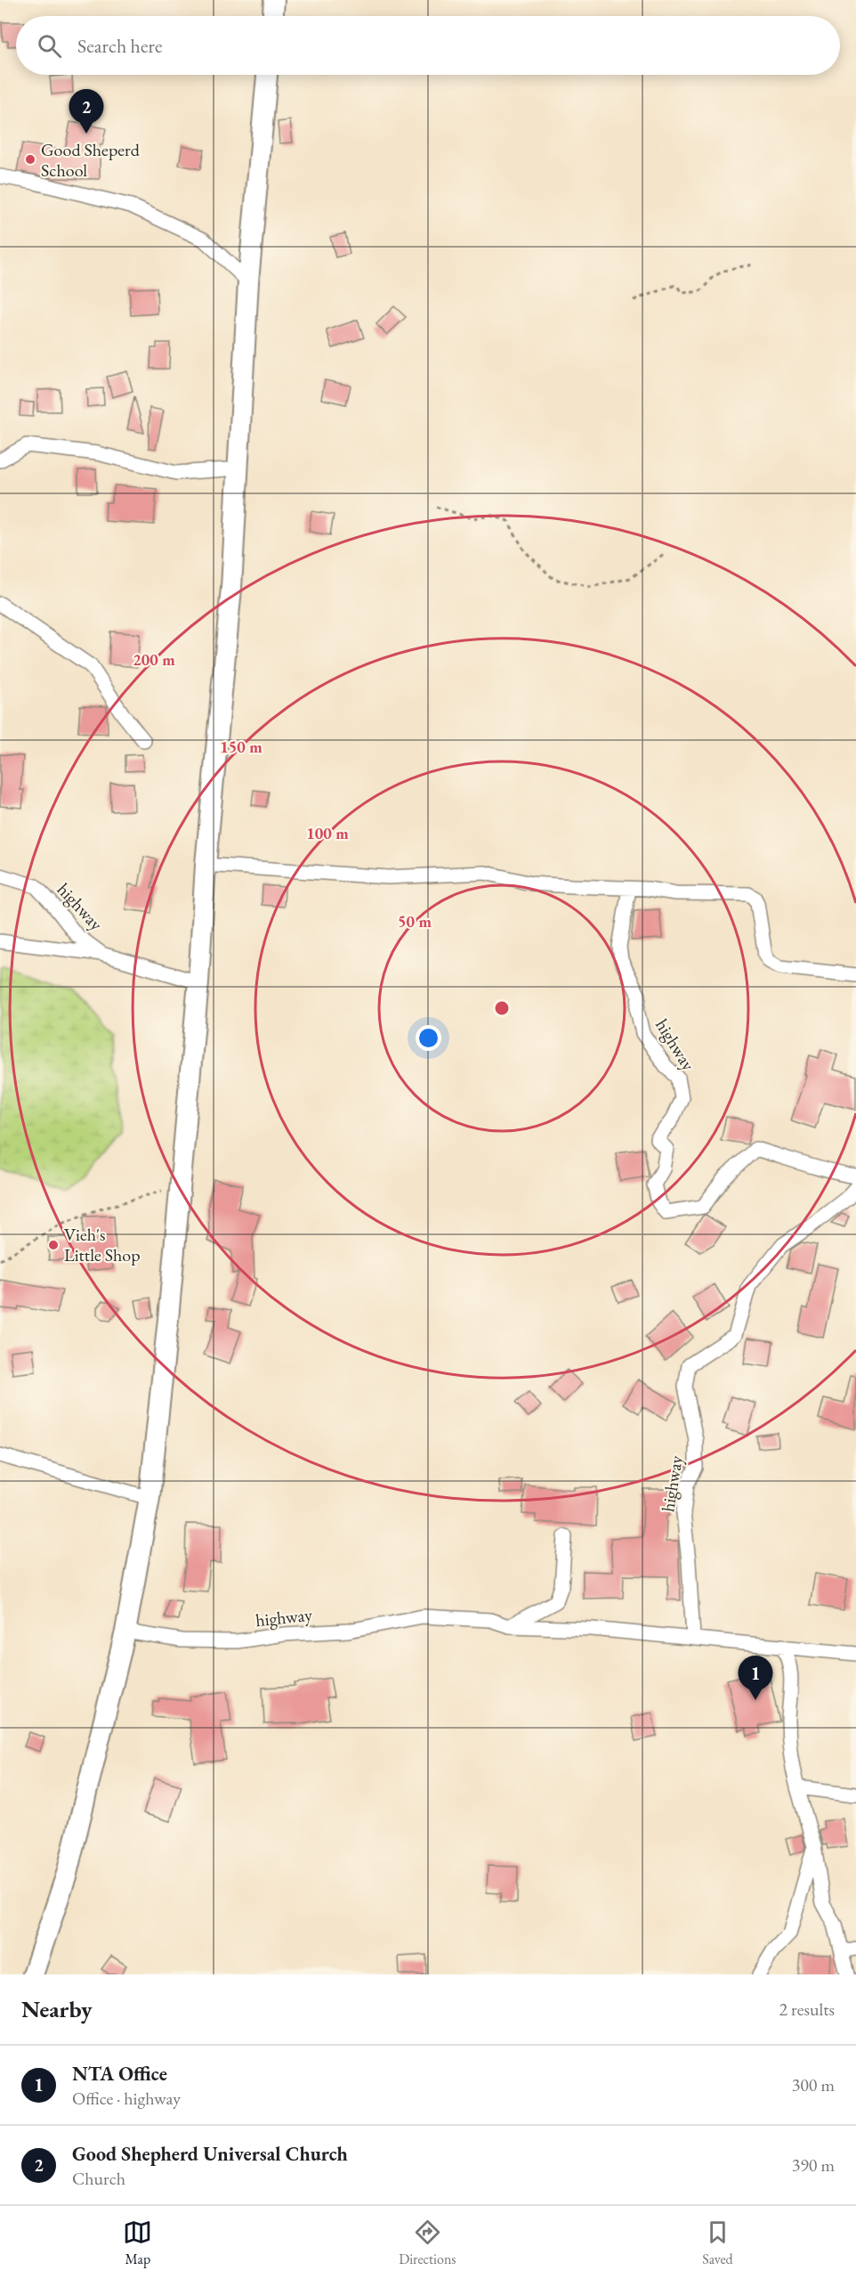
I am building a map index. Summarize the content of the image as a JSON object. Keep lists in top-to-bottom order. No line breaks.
{"streets":{"street":["highway"]},"places":["Good Sheperd School","Vieh's Little Shop"],"page":{"search":"Search here","pins":["2","1"],"heading":["Nearby","2 results"],"list":[{"mark":"1","name":"NTA Office","note":"Office · highway","value":"300 m"},{"mark":"2","name":"Good Shepherd Universal Church","note":"Church","value":"390 m"}],"nav":["Map","Directions","Saved"]},"rings":["200 m","150 m","100 m","50 m"]}
